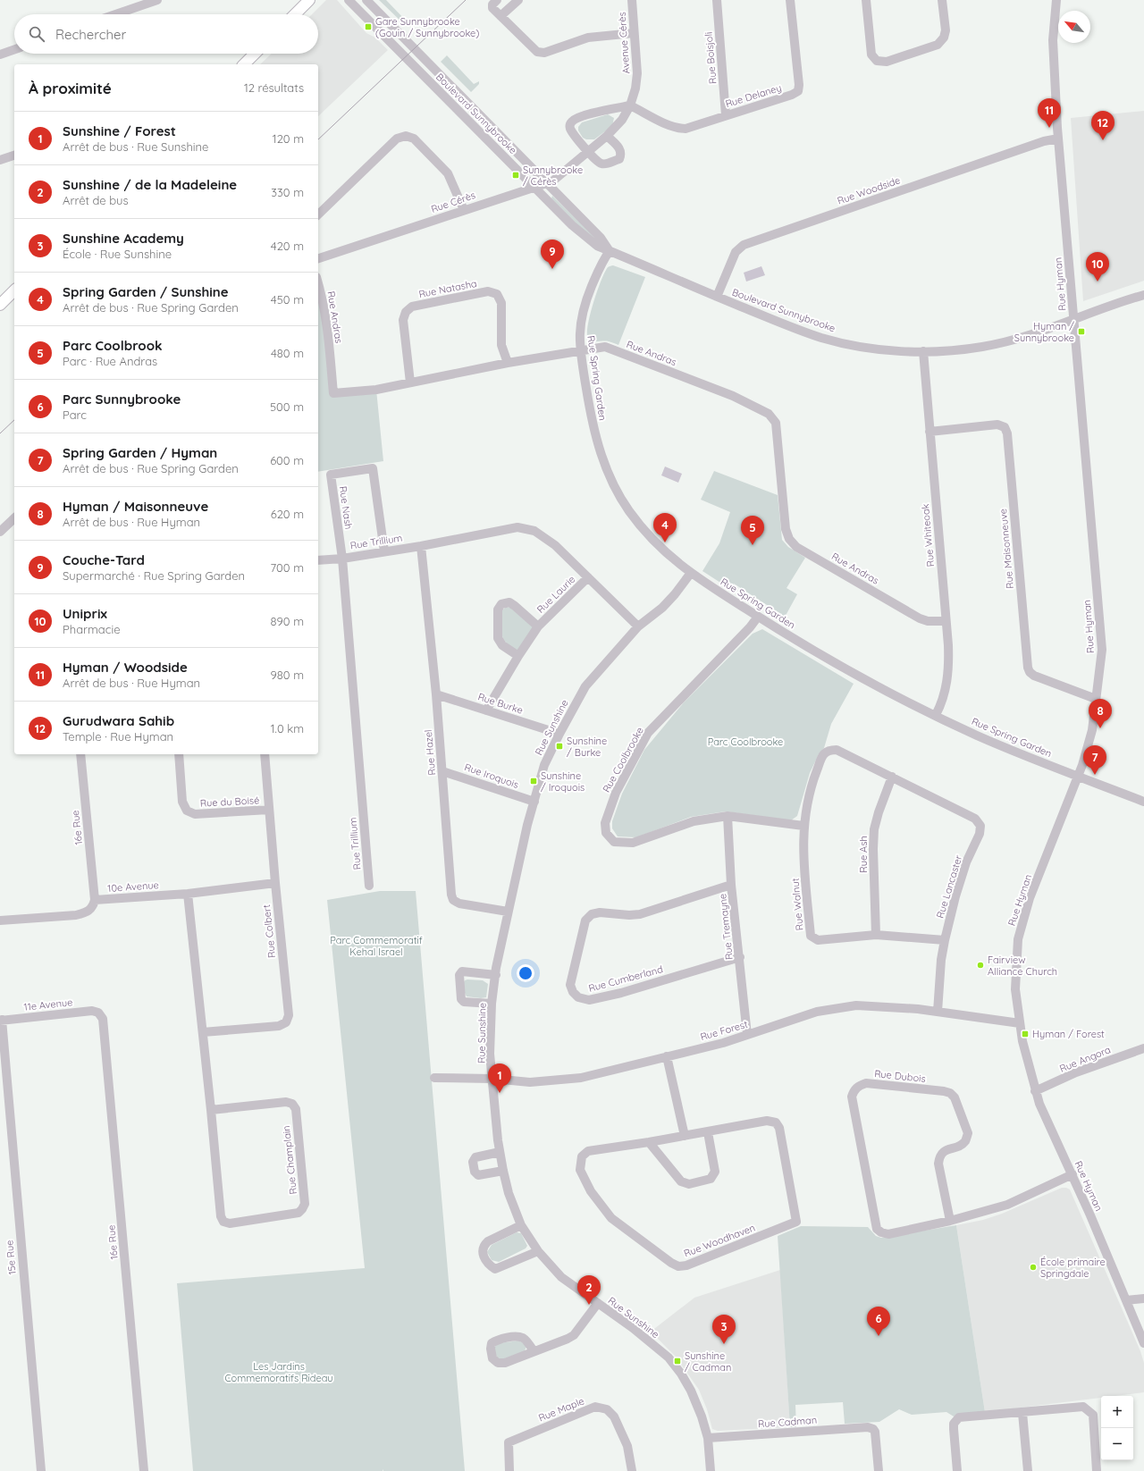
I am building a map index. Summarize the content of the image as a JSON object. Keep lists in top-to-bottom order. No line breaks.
{"streets":{"street":["Avenue Cérès","Rue Boisjoli","Rue Delaney","Boulevard Sunnybrooke","Rue Woodside","Rue Cérès","Rue Hyman","Rue Natasha","Rue Andras","Rue Spring Garden","Rue Nash","Rue Whiteoak","Rue Trillium","Rue Maisonneuve","Rue Laurie","Rue Burke","Rue Sunshine","Rue Hazel","Rue Coolbrooke","Rue Iroquois","Rue du Boisé","16e Rue","Rue Ash","10e Avenue","Rue Lancaster","Rue Walnut","Rue Tremayne","Rue Colbert","Rue Cumberland","11e Avenue","Rue Forest","Rue Angora","Rue Dubois","Rue Champlain","Rue Woodhaven","15e Rue","Rue Maple","Rue Cadman"]},"crossings":[["Avenue Cérès","Rue Delaney"],["Avenue Cérès","Rue Cérès"],["Rue Boisjoli","Rue Delaney"],["Rue Delaney","Rue Cérès"],["Boulevard Sunnybrooke","Rue Woodside"],["Boulevard Sunnybrooke","Rue Cérès"],["Boulevard Sunnybrooke","Rue Hyman"],["Boulevard Sunnybrooke","Rue Spring Garden"],["Boulevard Sunnybrooke","Rue Whiteoak"],["Rue Woodside","Rue Hyman"],["Rue Hyman","Rue Spring Garden"],["Rue Hyman","Rue Maisonneuve"],["Rue Hyman","Rue Forest"],["Rue Hyman","Rue Angora"],["Rue Hyman","Rue Dubois"],["Rue Natasha","Rue Andras"],["Rue Andras","Rue Spring Garden"],["Rue Andras","Rue Whiteoak"],["Rue Spring Garden","Rue Whiteoak"],["Rue Spring Garden","Rue Sunshine"],["Rue Spring Garden","Rue Coolbrooke"],["Rue Nash","Rue Trillium"],["Rue Whiteoak","Rue Maisonneuve"],["Rue Trillium","Rue Laurie"],["Rue Trillium","Rue Sunshine"],["Rue Trillium","Rue Hazel"],["Rue Laurie","Rue Burke"],["Rue Burke","Rue Sunshine"],["Rue Burke","Rue Hazel"],["Rue Sunshine","Rue Hazel"],["Rue Sunshine","Rue Iroquois"],["Rue Sunshine","Rue Forest"],["Rue Sunshine","Rue Cadman"],["Rue Hazel","Rue Iroquois"],["Rue Coolbrooke","Rue Walnut"],["Rue Coolbrooke","Rue Tremayne"],["Rue du Boisé","Rue Colbert"],["16e Rue","10e Avenue"],["16e Rue","11e Avenue"],["Rue Ash","Rue Lancaster"],["Rue Ash","Rue Walnut"],["10e Avenue","Rue Colbert"],["10e Avenue","Rue Champlain"],["Rue Lancaster","Rue Walnut"],["Rue Lancaster","Rue Forest"],["Rue Tremayne","Rue Cumberland"],["Rue Tremayne","Rue Forest"],["Rue Colbert","Rue Champlain"],["11e Avenue","15e Rue"]],"parks":["Parc Coolbrooke","Parc Commemoratif Kehal Israel","Les Jardins Commemoratifs Rideau"],"places":{"transit":["Gare Sunnybrooke (Gouin / Sunnybrooke)","Sunnybrooke / Cérès","Hyman / Sunnybrooke","Sunshine / Burke","Sunshine / Iroquois","Hyman / Forest","Sunshine / Cadman"],"other":["Fairview Alliance Church","École primaire Springdale"]},"north":"top left","page":{"search":"Rechercher","heading":["À proximité","12 résultats"],"pins":["11","12","9","10","4","5","8","7","1","2","6","3"],"list":[{"mark":"1","name":"Sunshine / Forest","note":"Arrêt de bus · Rue Sunshine","value":"120 m"},{"mark":"2","name":"Sunshine / de la Madeleine","note":"Arrêt de bus","value":"330 m"},{"mark":"3","name":"Sunshine Academy","note":"École · Rue Sunshine","value":"420 m"},{"mark":"4","name":"Spring Garden / Sunshine","note":"Arrêt de bus · Rue Spring Garden","value":"450 m"},{"mark":"5","name":"Parc Coolbrook","note":"Parc · Rue Andras","value":"480 m"},{"mark":"6","name":"Parc Sunnybrooke","note":"Parc","value":"500 m"},{"mark":"7","name":"Spring Garden / Hyman","note":"Arrêt de bus · Rue Spring Garden","value":"600 m"},{"mark":"8","name":"Hyman / Maisonneuve","note":"Arrêt de bus · Rue Hyman","value":"620 m"},{"mark":"9","name":"Couche-Tard","note":"Supermarché · Rue Spring Garden","value":"700 m"},{"mark":"10","name":"Uniprix","note":"Pharmacie","value":"890 m"},{"mark":"11","name":"Hyman / Woodside","note":"Arrêt de bus · Rue Hyman","value":"980 m"},{"mark":"12","name":"Gurudwara Sahib","note":"Temple · Rue Hyman","value":"1.0 km"}],"map_buttons":["+","−"]}}
